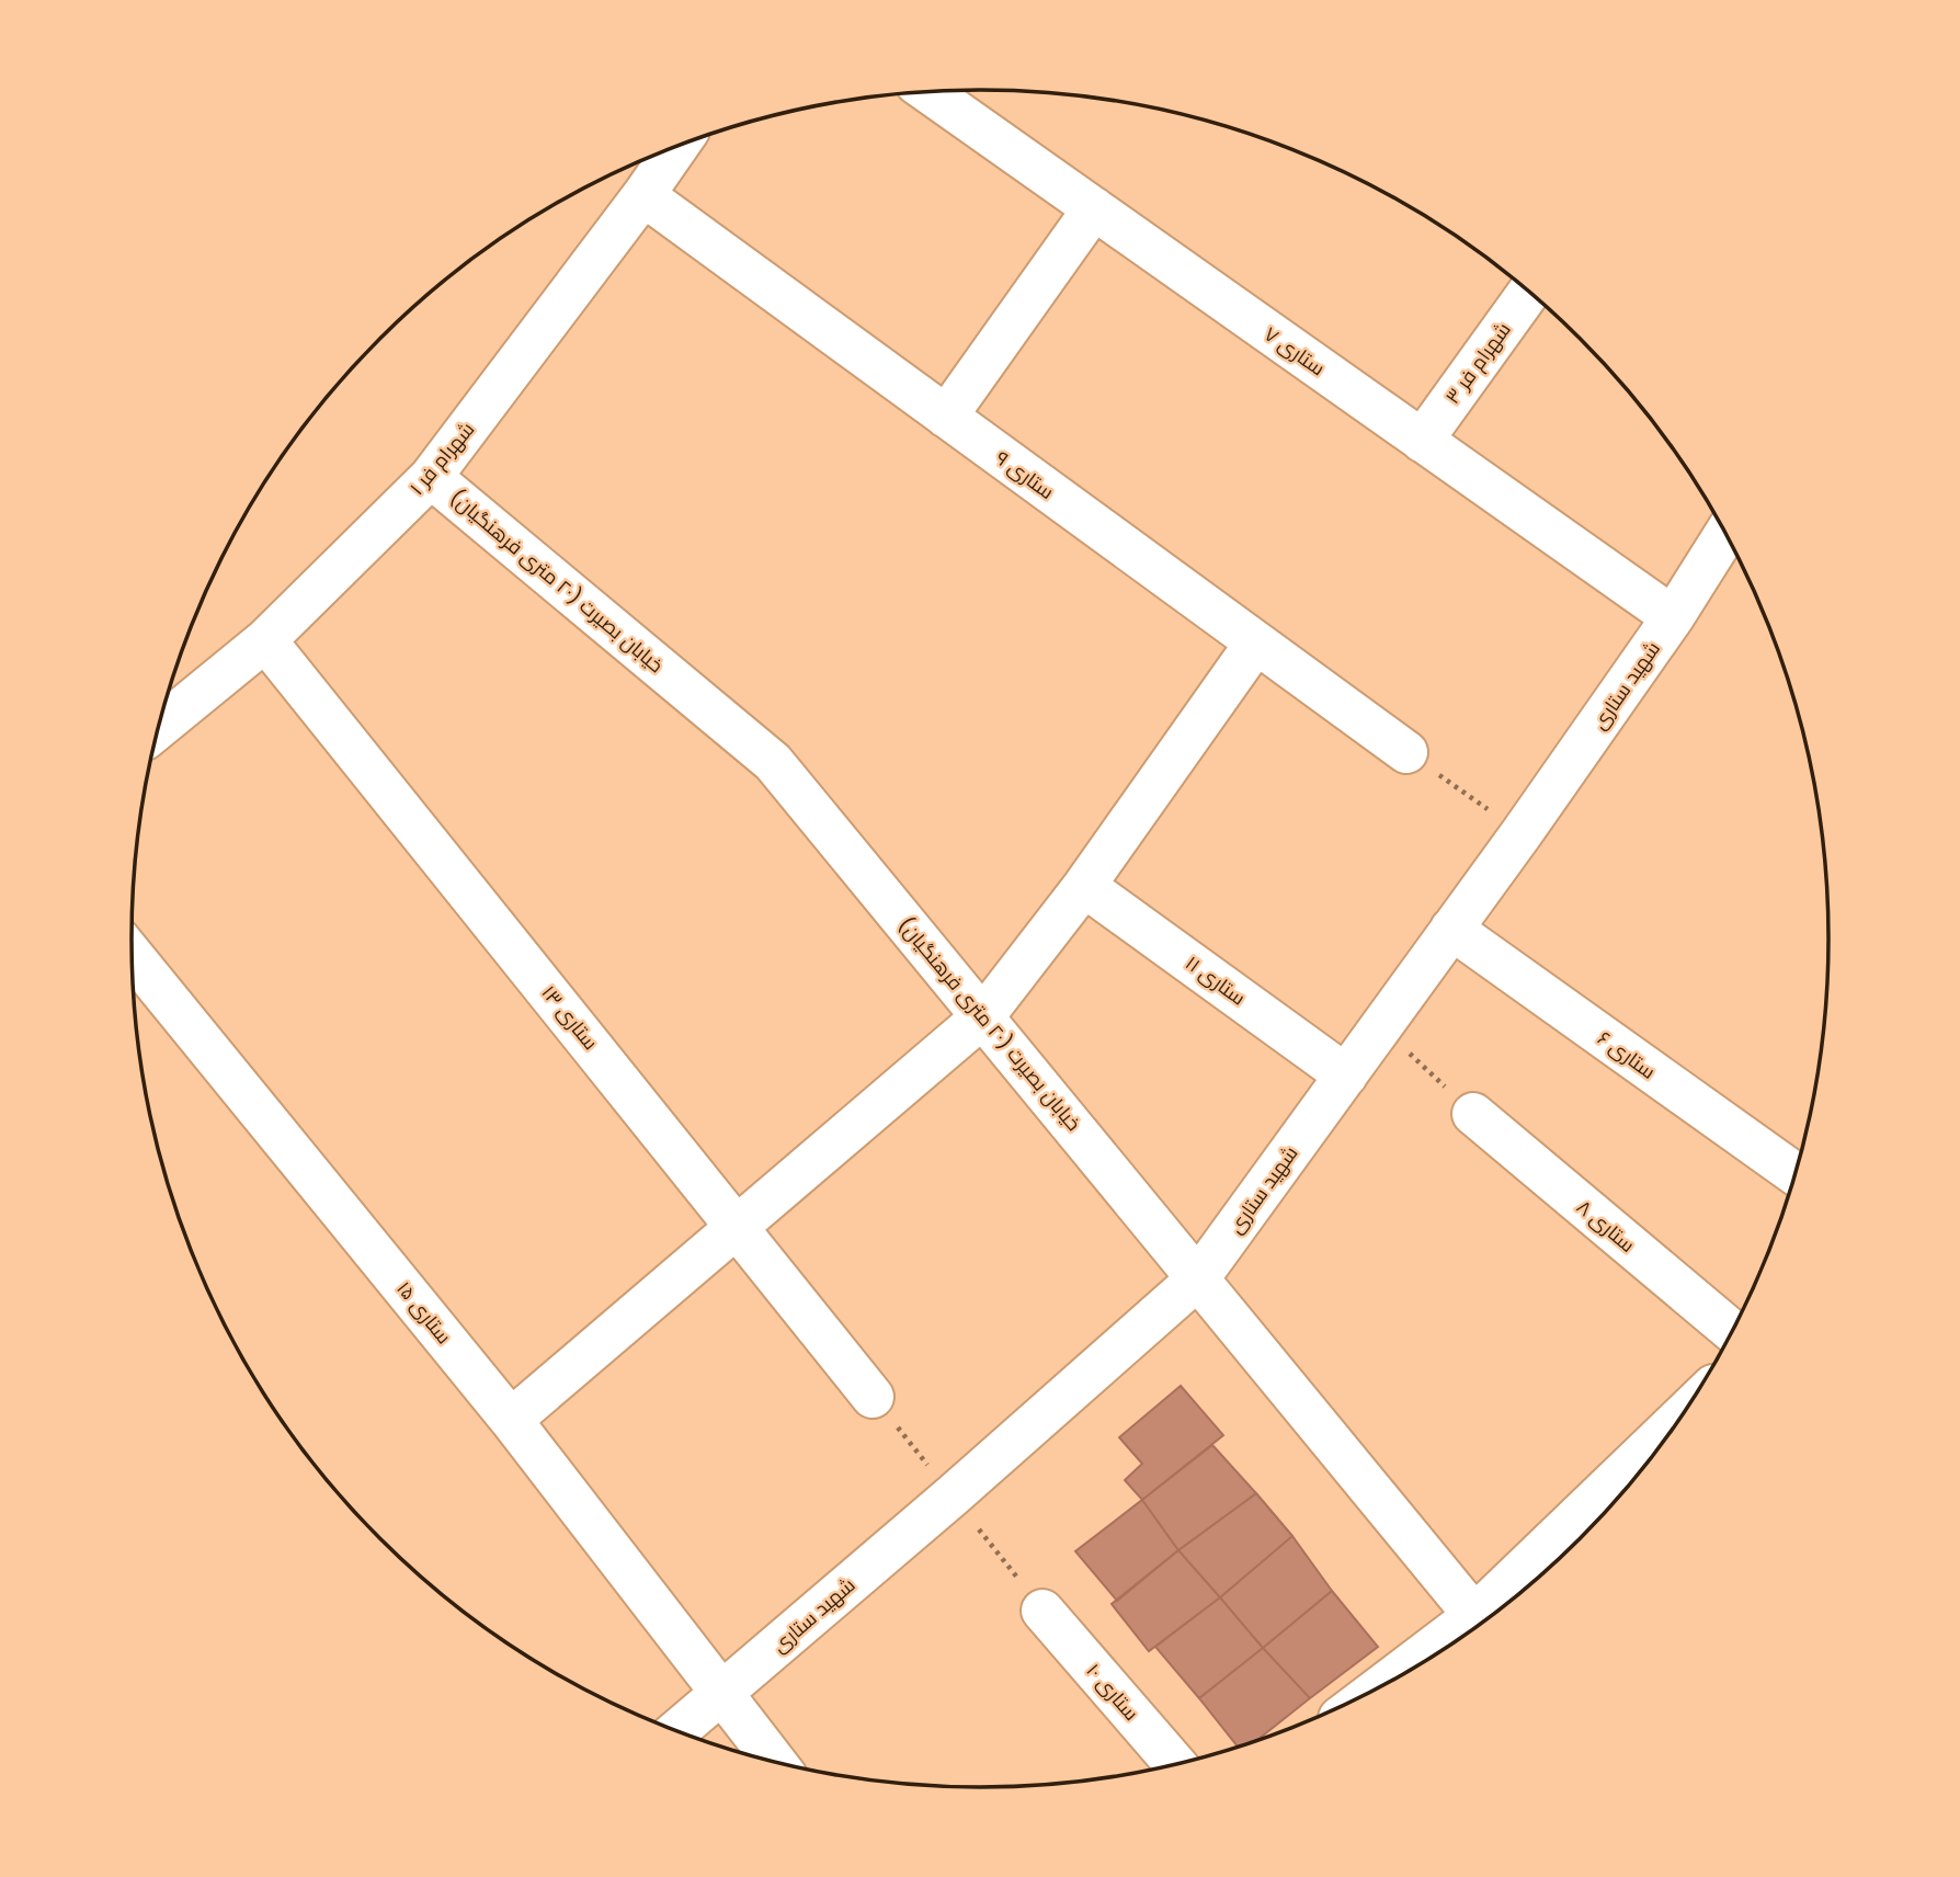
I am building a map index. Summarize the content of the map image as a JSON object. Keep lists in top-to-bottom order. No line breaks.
{"streets":{"street":["ستاری ۷","شهرام فر ۳","شهرام فر ۱","ستاری ۹","خیابان بصیرت (۲۰ متری فرهنگیان)","شهید ستاری","ستاری ۱۱","ستاری ۱۳","ستاری ۶","ستاری ۸","ستاری ۱۵","ستاری ۱۰"]},"crossings":[["ستاری ۷","شهرام فر ۳"],["ستاری ۷","شهید ستاری"],["شهرام فر ۱","ستاری ۹"],["شهرام فر ۱","خیابان بصیرت (۲۰ متری فرهنگیان)"],["شهرام فر ۱","ستاری ۱۳"],["خیابان بصیرت (۲۰ متری فرهنگیان)","شهید ستاری"],["شهید ستاری","ستاری ۱۱"],["شهید ستاری","ستاری ۶"],["شهید ستاری","ستاری ۱۵"]]}
